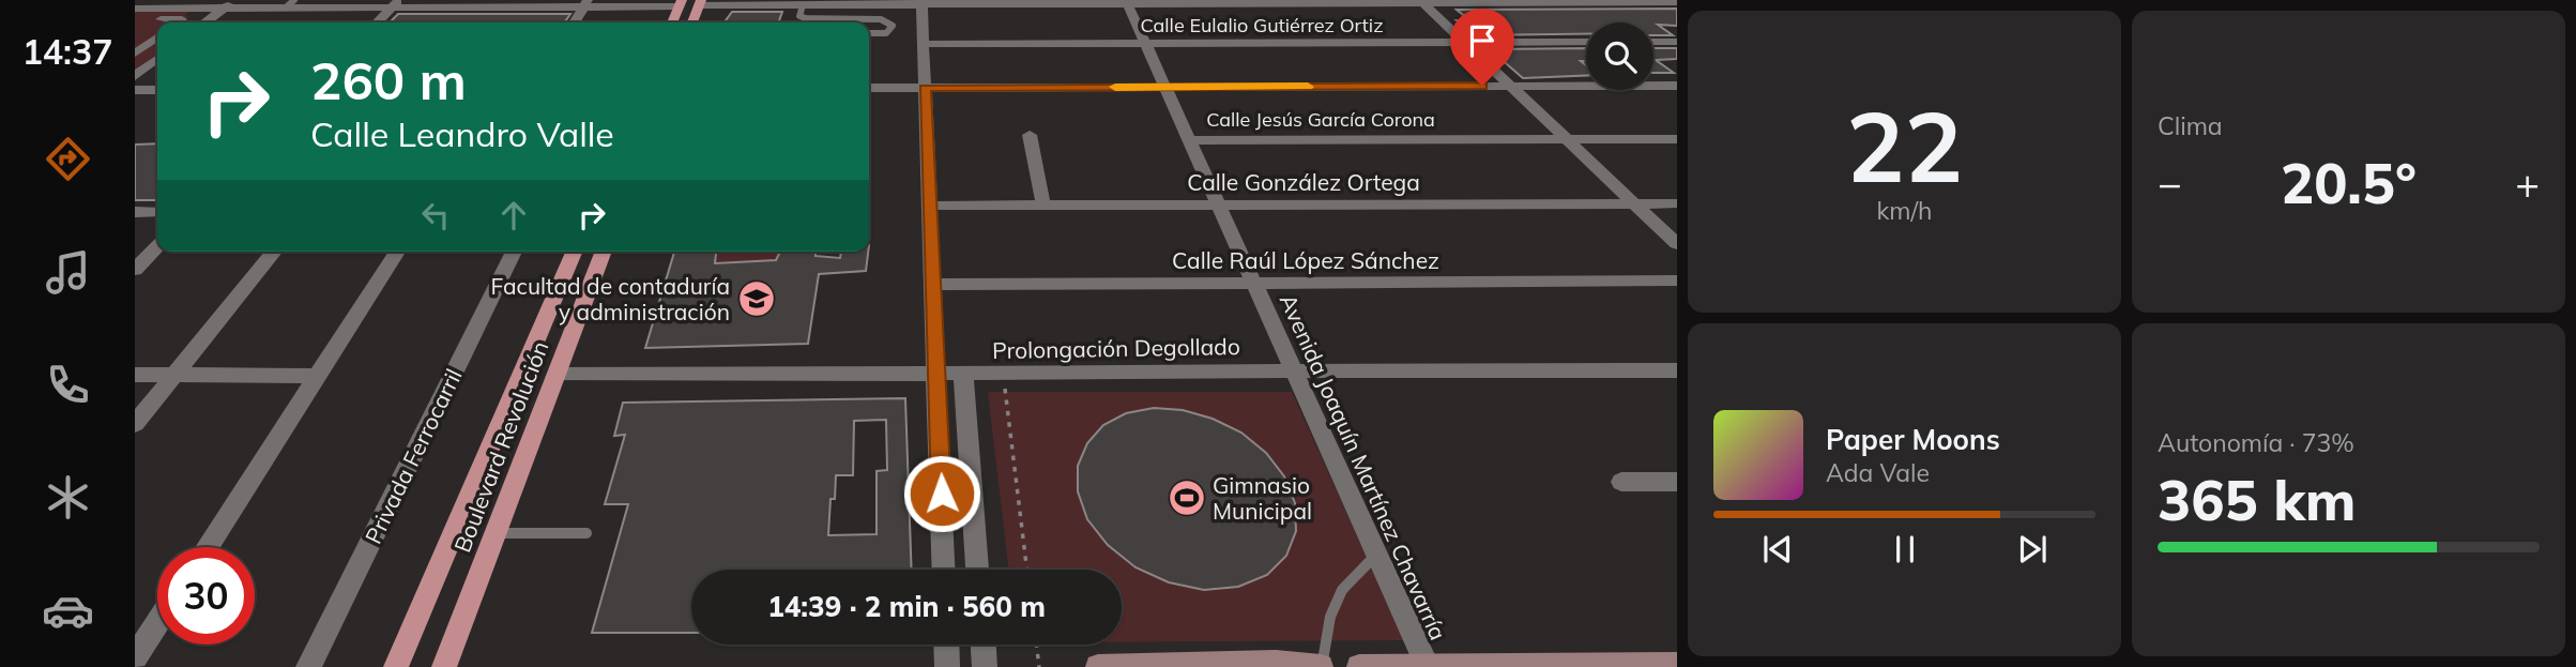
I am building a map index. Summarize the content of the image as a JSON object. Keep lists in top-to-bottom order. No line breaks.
{"streets":{"main road":["Boulevard Revolución"],"street":["Calle Eulalio Gutiérrez Ortiz","Calle Jesús García Corona","Calle González Ortega","Calle Raúl López Sánchez","Prolongación Degollado","Privada Ferrocarril","Avenida Joaquín Martínez Chavarría"]},"crossings":[["Calle Eulalio Gutiérrez Ortiz","Avenida Joaquín Martínez Chavarría"],["Calle Jesús García Corona","Avenida Joaquín Martínez Chavarría"],["Calle González Ortega","Avenida Joaquín Martínez Chavarría"],["Calle Raúl López Sánchez","Avenida Joaquín Martínez Chavarría"],["Prolongación Degollado","Boulevard Revolución"],["Prolongación Degollado","Avenida Joaquín Martínez Chavarría"]],"places":{"school or university":["Facultad de contaduría y administración"],"sports":["Gimnasio Municipal"]},"page":{"tabs":"14:37","tile":[["22","km/h"],"Clima",["Autonomía · 73%","365 km"]],"turn":["260 m","Calle Leandro Valle"],"heat":["−","20.5°","+"],"song":["Paper Moons","Ada Vale"],"limit":"30","trip":"14:39 · 2 min · 560 m"}}
